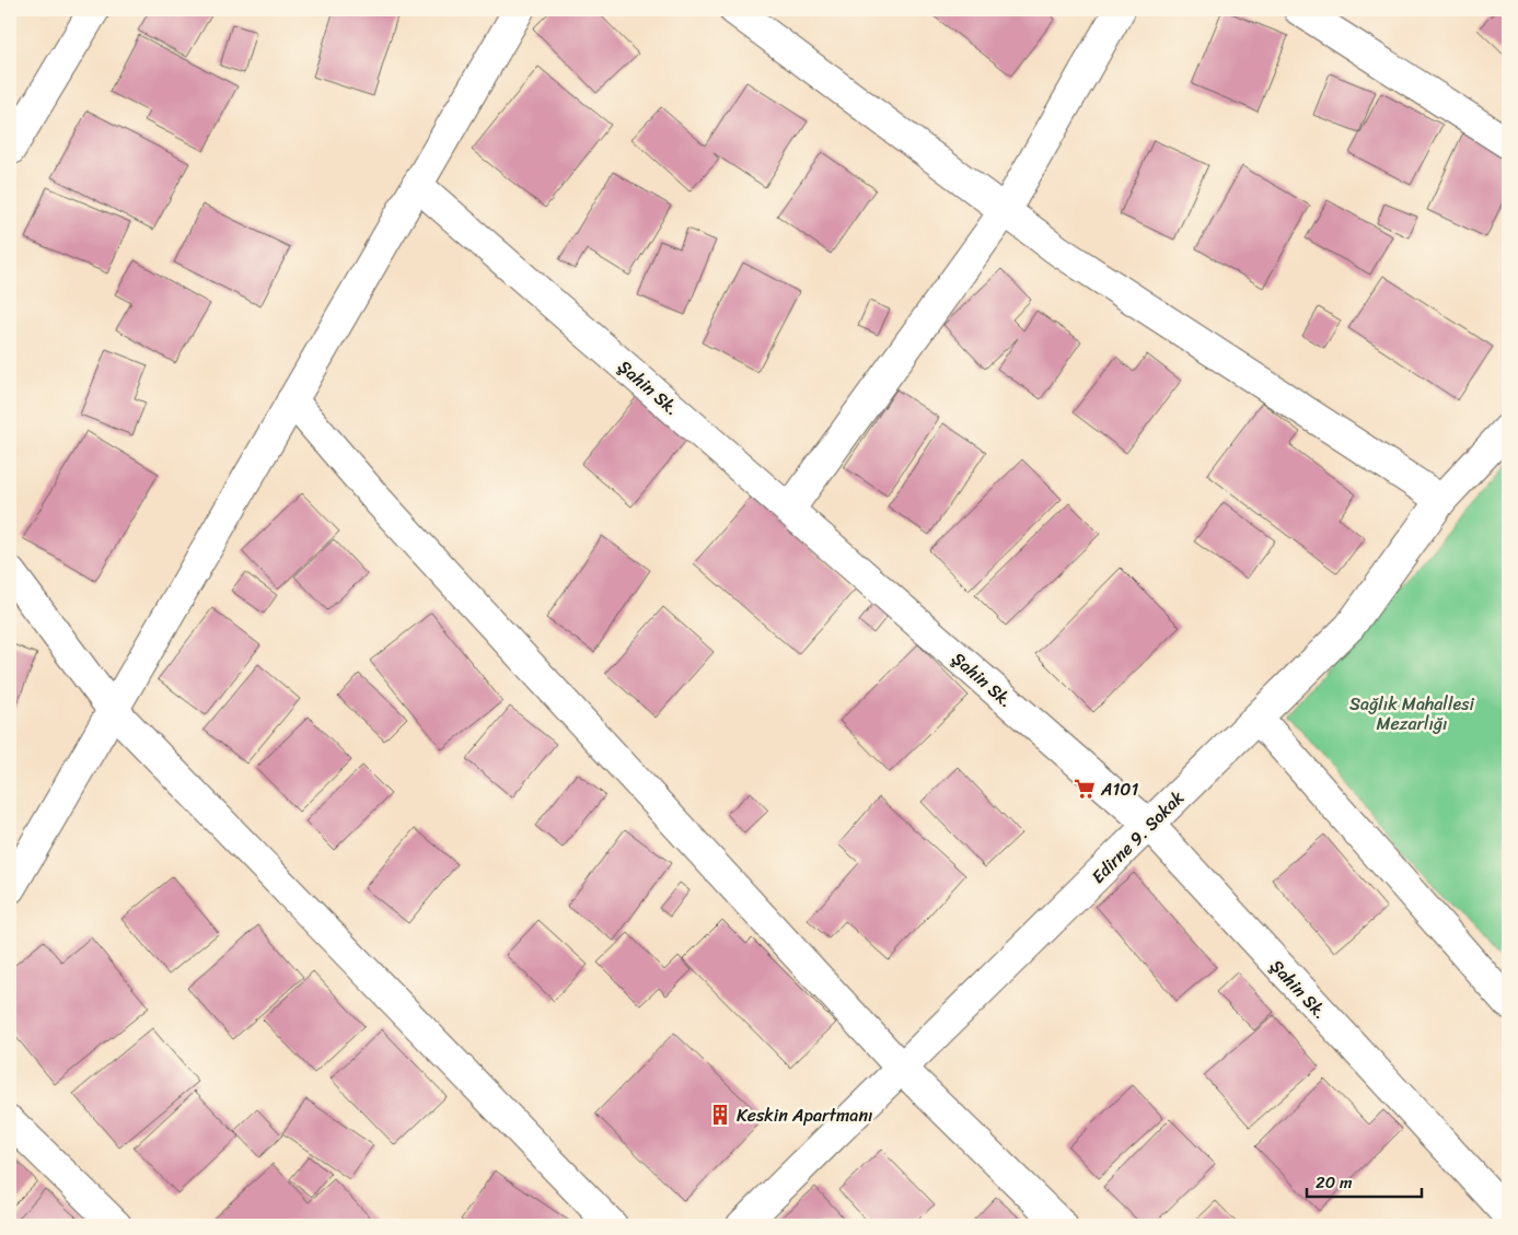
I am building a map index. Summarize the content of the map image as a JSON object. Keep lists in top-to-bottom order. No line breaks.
{"streets":{"street":["Şahin Sk.","Edirne 9. Sokak"]},"crossings":[["Şahin Sk.","Edirne 9. Sokak"]],"parks":["Sağlık Mahallesi Mezarlığı"],"places":{"supermarket":["A101"],"building":["Keskin Apartmanı"]},"scale_bar":"20 m"}
